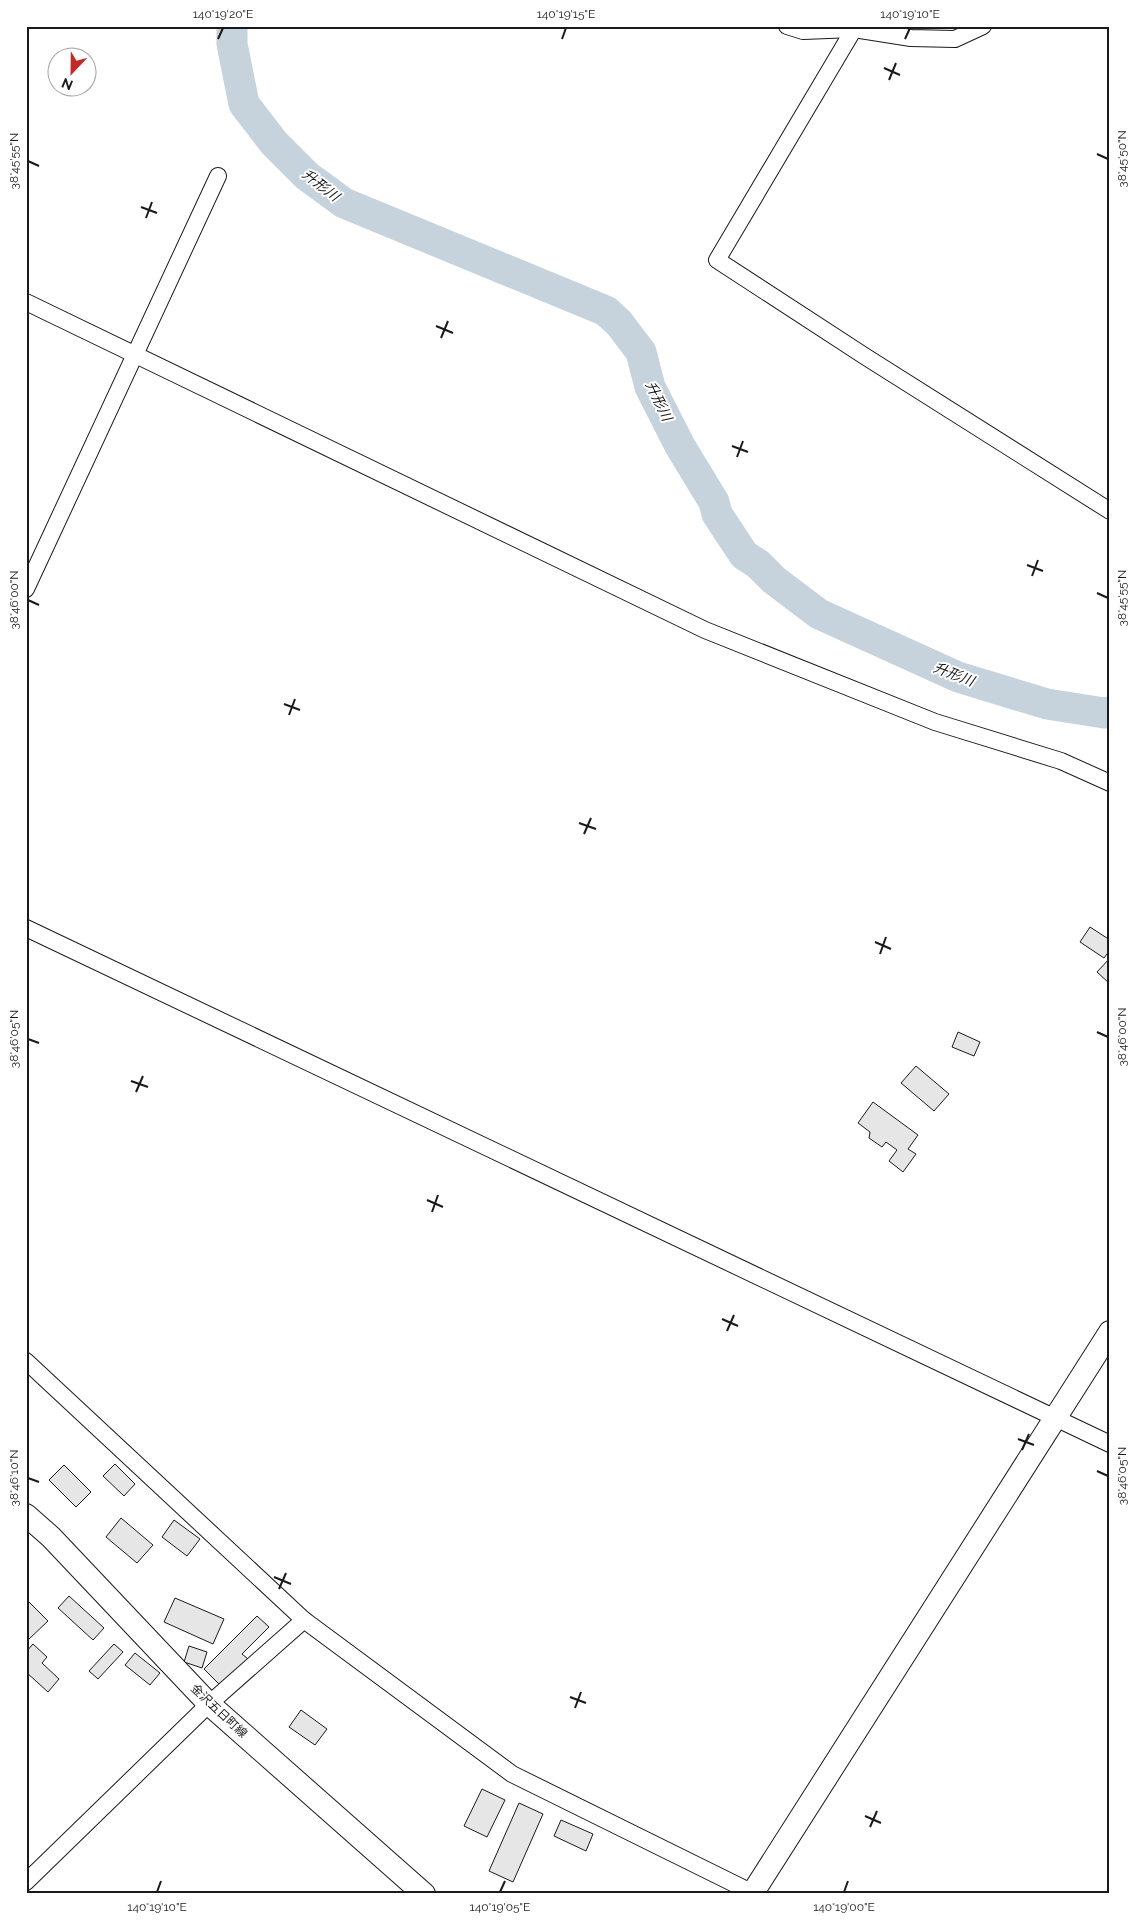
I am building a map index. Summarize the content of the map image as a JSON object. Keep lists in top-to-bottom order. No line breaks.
{"streets":{"street":["金沢五日町線"]},"water":["升形川"],"north":"bottom","coordinates":["140°19'20\"E","140°19'15\"E","140°19'10\"E","38°45'50\"N","38°45'55\"N","38°46'00\"N","38°46'05\"N","38°46'10\"N","140°19'05\"E","140°19'00\"E"]}
